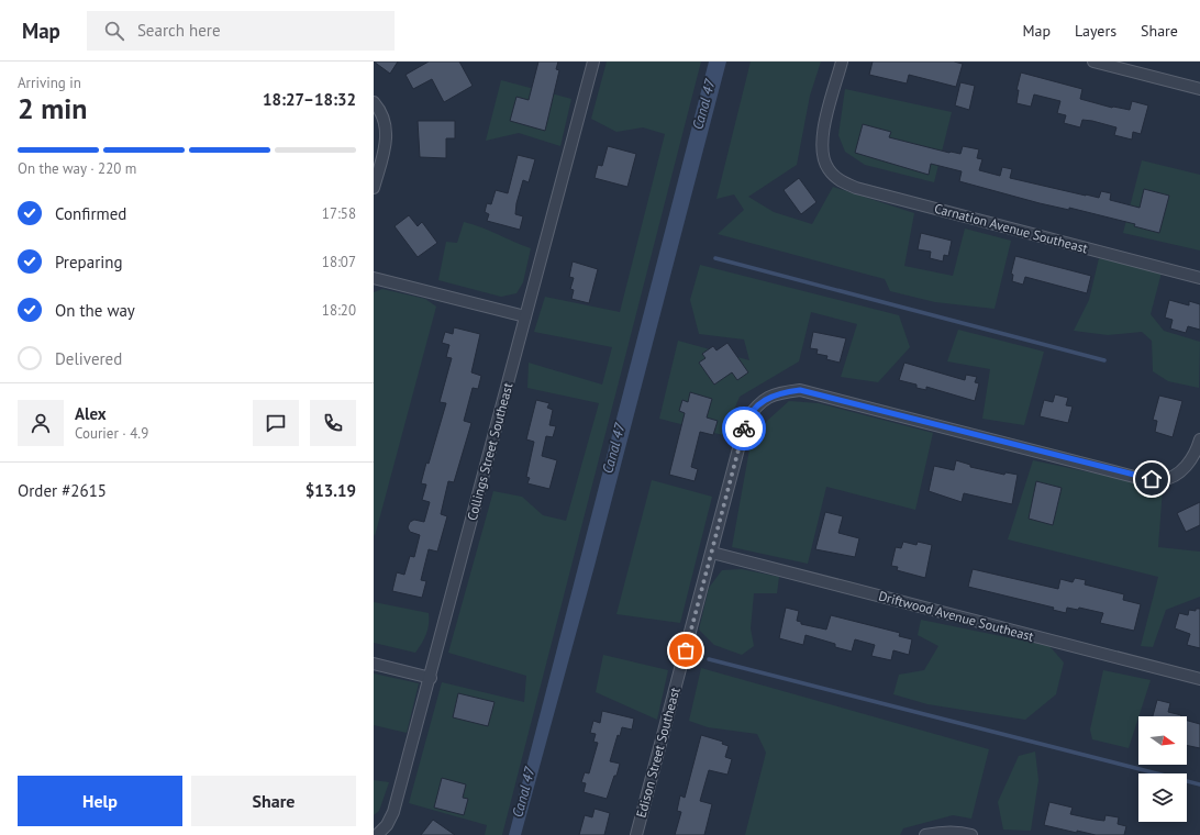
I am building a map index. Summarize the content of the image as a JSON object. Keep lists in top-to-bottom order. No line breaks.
{"streets":{"street":["Carnation Avenue Southeast","Collings Street Southeast","Driftwood Avenue Southeast","Edison Street Southeast"]},"crossings":[["Driftwood Avenue Southeast","Edison Street Southeast"]],"water":["Canal 47"],"north":"right","page":{"header":"Map","search":"Search here","nav":["Map","Layers","Share"],"heading":["2 min","Arriving in","18:27–18:32"],"panel":["Alex","Courier · 4.9","Order #2615","$13.19"],"bar":"On the way · 220 m","list":[["Confirmed","17:58"],["Preparing","18:07"],["On the way","18:20"],"Delivered"],"buttons":["Help","Share"]}}
